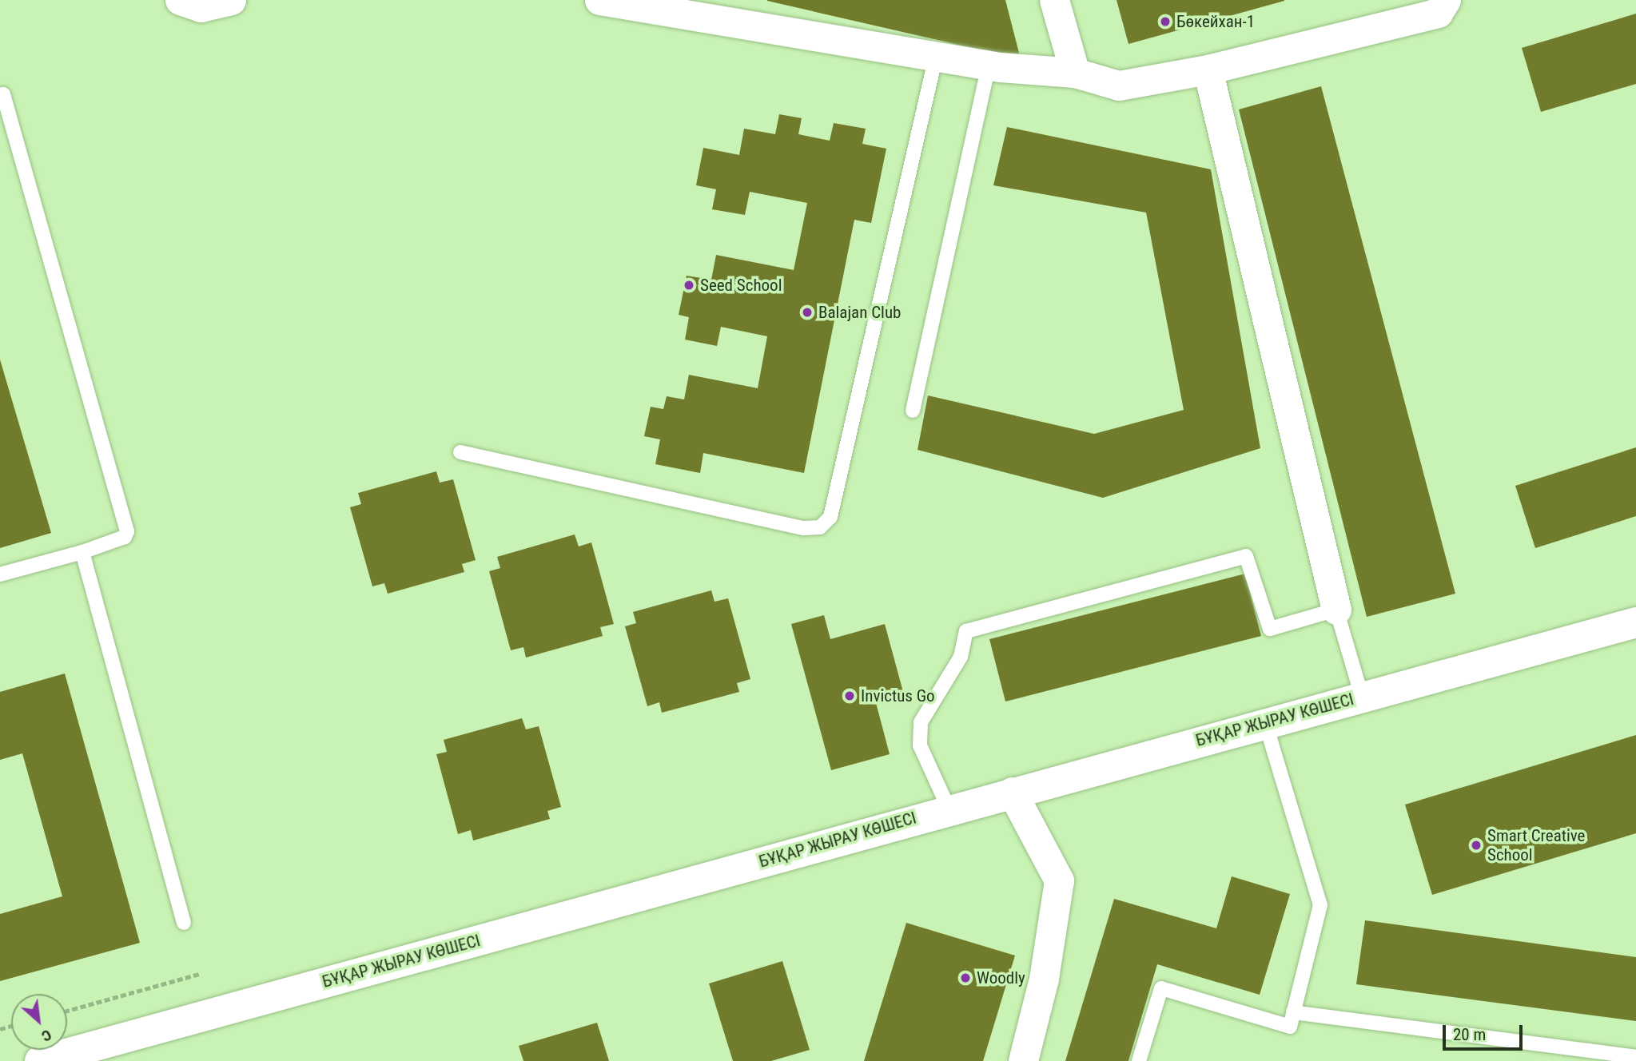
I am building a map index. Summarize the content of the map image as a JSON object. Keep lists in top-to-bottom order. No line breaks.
{"streets":{"street":["БҰҚАР ЖЫРАУ КӨШЕСІ"]},"places":["Бөкейхан-1","Seed School","Balajan Club","Invictus Go","Smart Creative School","Woodly"],"scale_bar":"20 m","north":"bottom right"}
